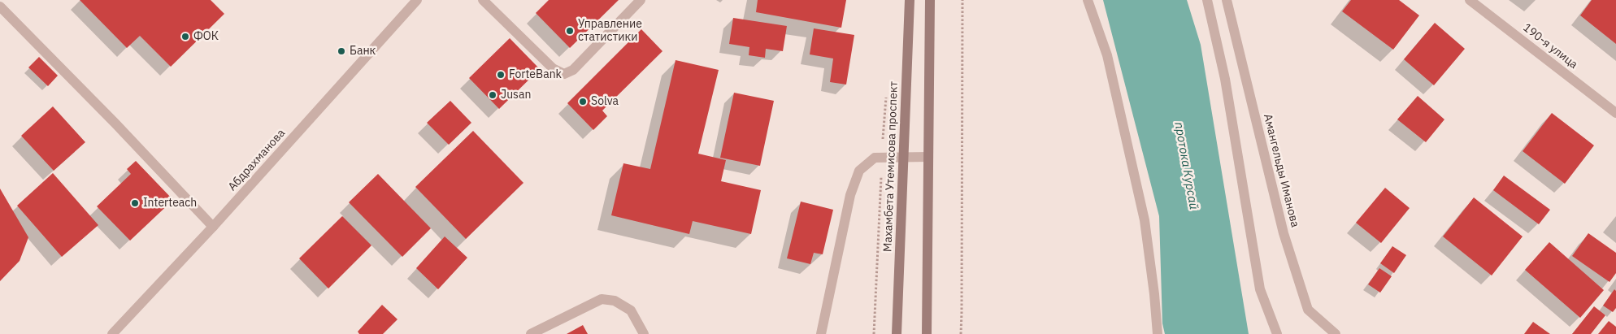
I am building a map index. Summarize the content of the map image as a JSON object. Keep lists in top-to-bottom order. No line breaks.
{"streets":{"street":["190-я улица","Абдрахманова","Махамбета Утемисова проспект","Амангельды Иманова"]},"water":["протока Курсай"],"places":["Управление статистики","ФОК","Банк","ForteBank","Jusan","Solva","Interteach"]}
